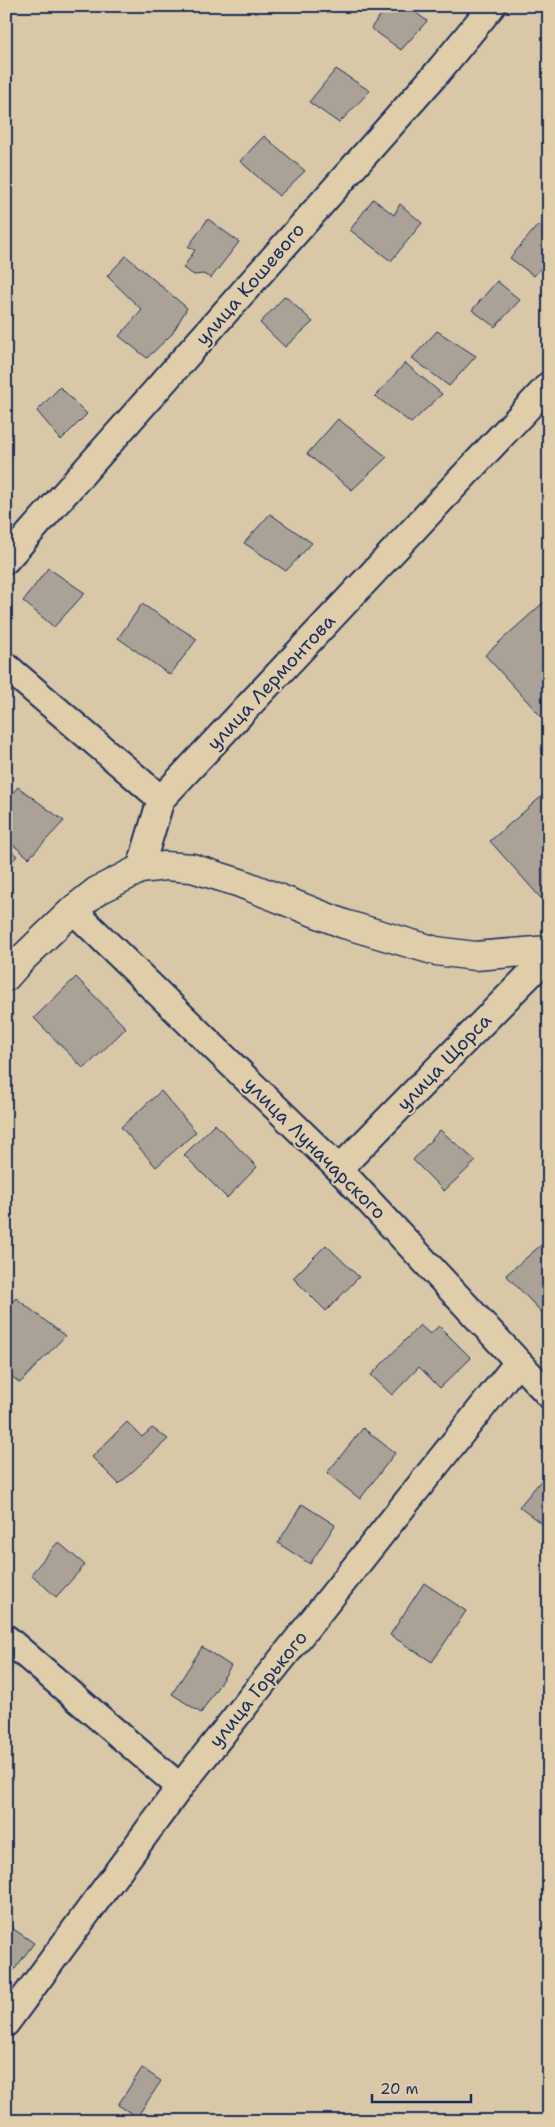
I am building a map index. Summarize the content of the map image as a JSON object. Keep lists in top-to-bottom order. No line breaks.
{"streets":{"street":["улица Кошевого","улица Лермонтова","улица Щорса","улица Луначарского","улица Горького"]},"crossings":[["улица Щорса","улица Луначарского"],["улица Луначарского","улица Горького"]],"scale_bar":"20 m"}
